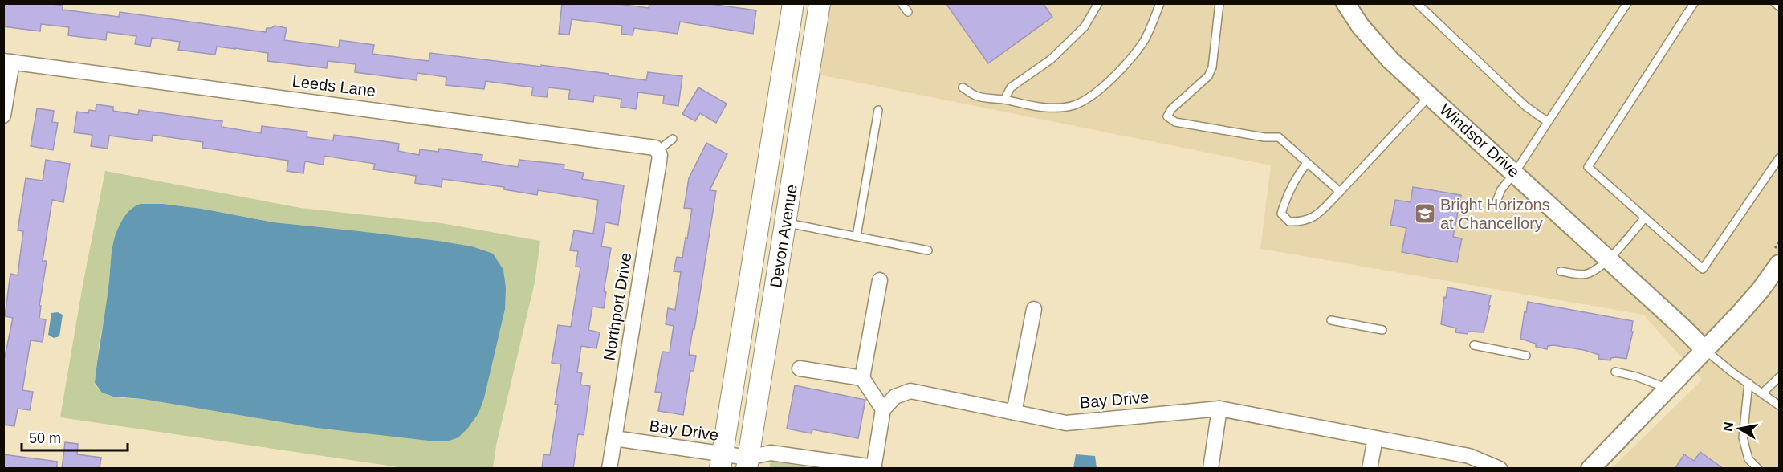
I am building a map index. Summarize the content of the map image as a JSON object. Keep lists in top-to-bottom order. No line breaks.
{"streets":{"main road":["Devon Avenue"],"street":["Leeds Lane","Windsor Drive","Northport Drive","Bay Drive"]},"crossings":[["Leeds Lane","Northport Drive"],["Devon Avenue","Bay Drive"],["Northport Drive","Bay Drive"]],"places":{"school or university":["Bright Horizons at Chancellory"]},"scale_bar":"50 m","north":"left"}
